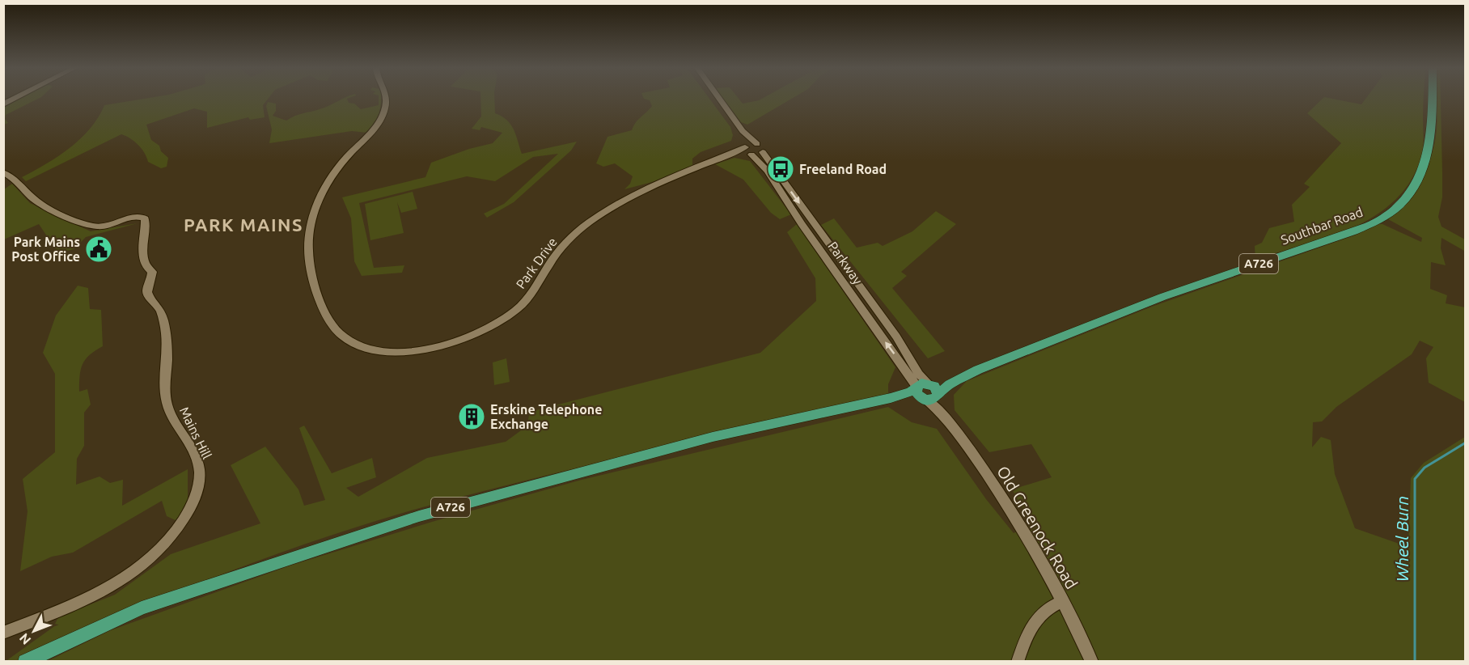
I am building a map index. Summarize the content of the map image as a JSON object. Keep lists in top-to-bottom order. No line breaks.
{"streets":{"main road":["Southbar Road","A726"],"street":["Park Drive","Parkway","Mains Hill","Old Greenock Road"]},"crossings":[["Southbar Road","Parkway"],["Southbar Road","A726"],["Southbar Road","Old Greenock Road"],["Park Drive","Parkway"],["Parkway","A726"],["A726","Old Greenock Road"]],"districts":["PARK MAINS"],"water":["Wheel Burn"],"places":{"bus stop":["Freeland Road"],"public building":["Park Mains Post Office"],"building":["Erskine Telephone Exchange"]},"north":"bottom left"}
